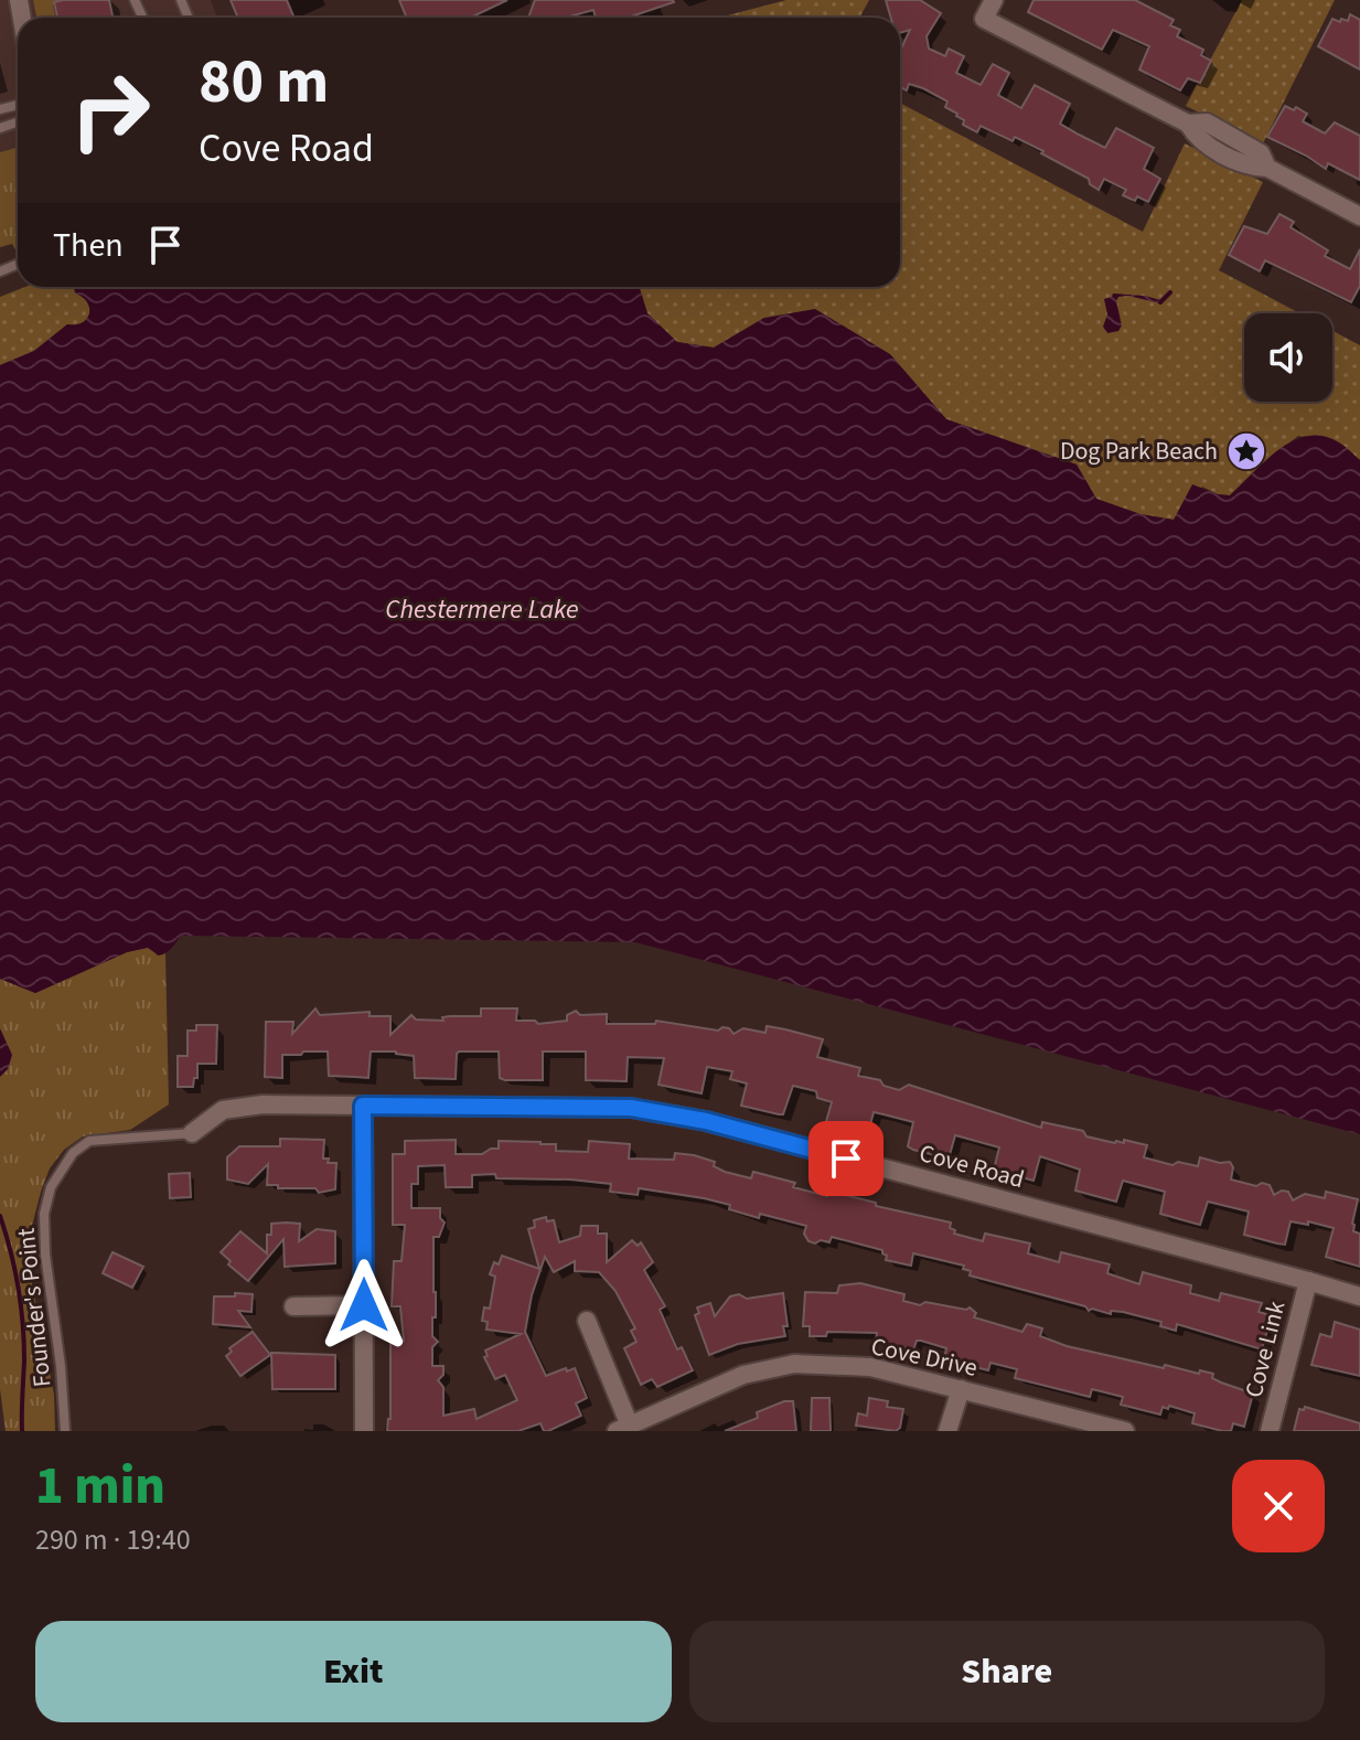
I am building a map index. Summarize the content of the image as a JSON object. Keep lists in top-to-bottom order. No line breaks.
{"streets":{"street":["Cove Road","Cove Link","Cove Drive"],"lane":["Founder's Point"]},"crossings":[["Cove Road","Founder's Point"],["Cove Road","Cove Link"]],"water":["Chestermere Lake"],"places":{"place":["Dog Park Beach"]},"page":{"turn":["80 m","Cove Road"],"then":"Then","heading":["1 min","290 m · 19:40"],"buttons":["Exit","Share"]}}
